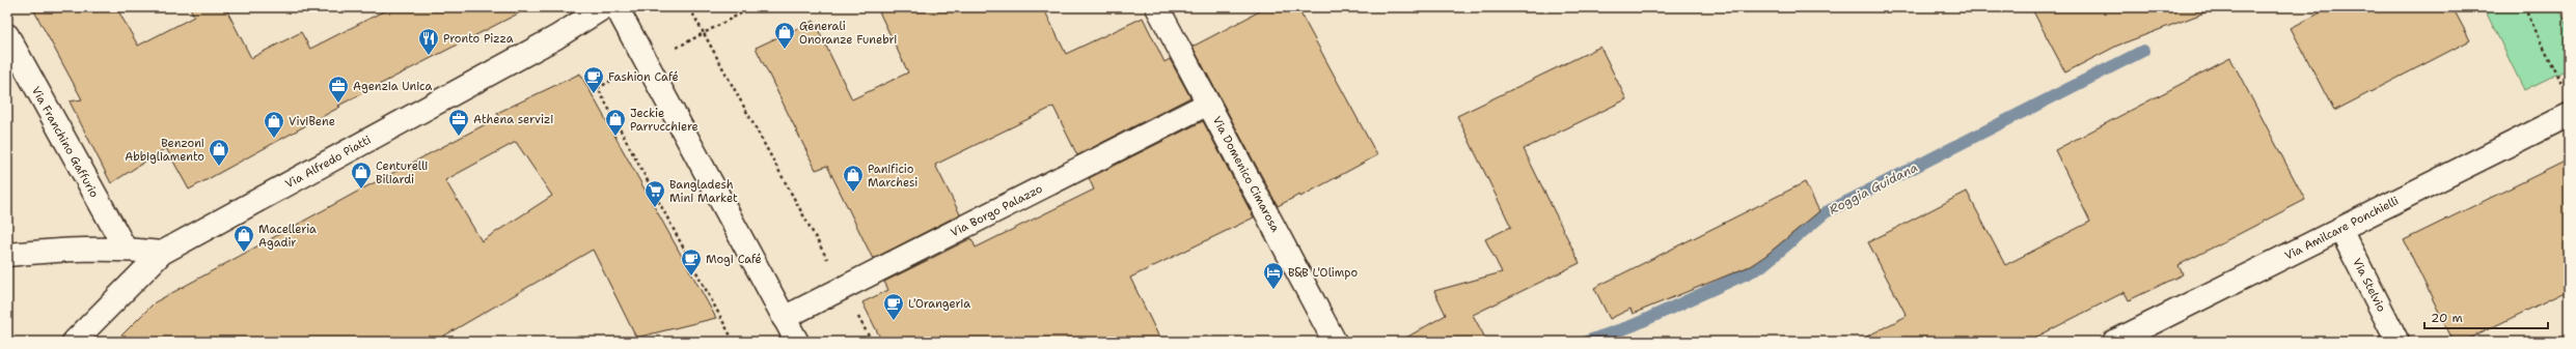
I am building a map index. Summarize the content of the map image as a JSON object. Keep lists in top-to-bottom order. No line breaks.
{"streets":{"street":["Via Franchino Gaffurio","Via Alfredo Piatti","Via Domenico Cimarosa","Via Borgo Palazzo","Via Amilcare Ponchielli","Via Stelvio"]},"crossings":[["Via Domenico Cimarosa","Via Borgo Palazzo"],["Via Amilcare Ponchielli","Via Stelvio"]],"water":["Roggia Guidana"],"places":{"shop":["Generali Onoranze Funebri","Jeckie Parrucchiere","ViviBene","Benzoni Abbigliamento","Centurelli Biliardi","Panificio Marchesi","Macelleria Agadir"],"restaurant":["Pronto Pizza"],"cafe":["Fashion Café","Mogi Café","L'Orangeria"],"office":["Agenzia Unica","Athena servizi"],"supermarket":["Bangladesh Mini Market"],"hotel":["B&B L'Olimpo"]},"scale_bar":"20 m"}
